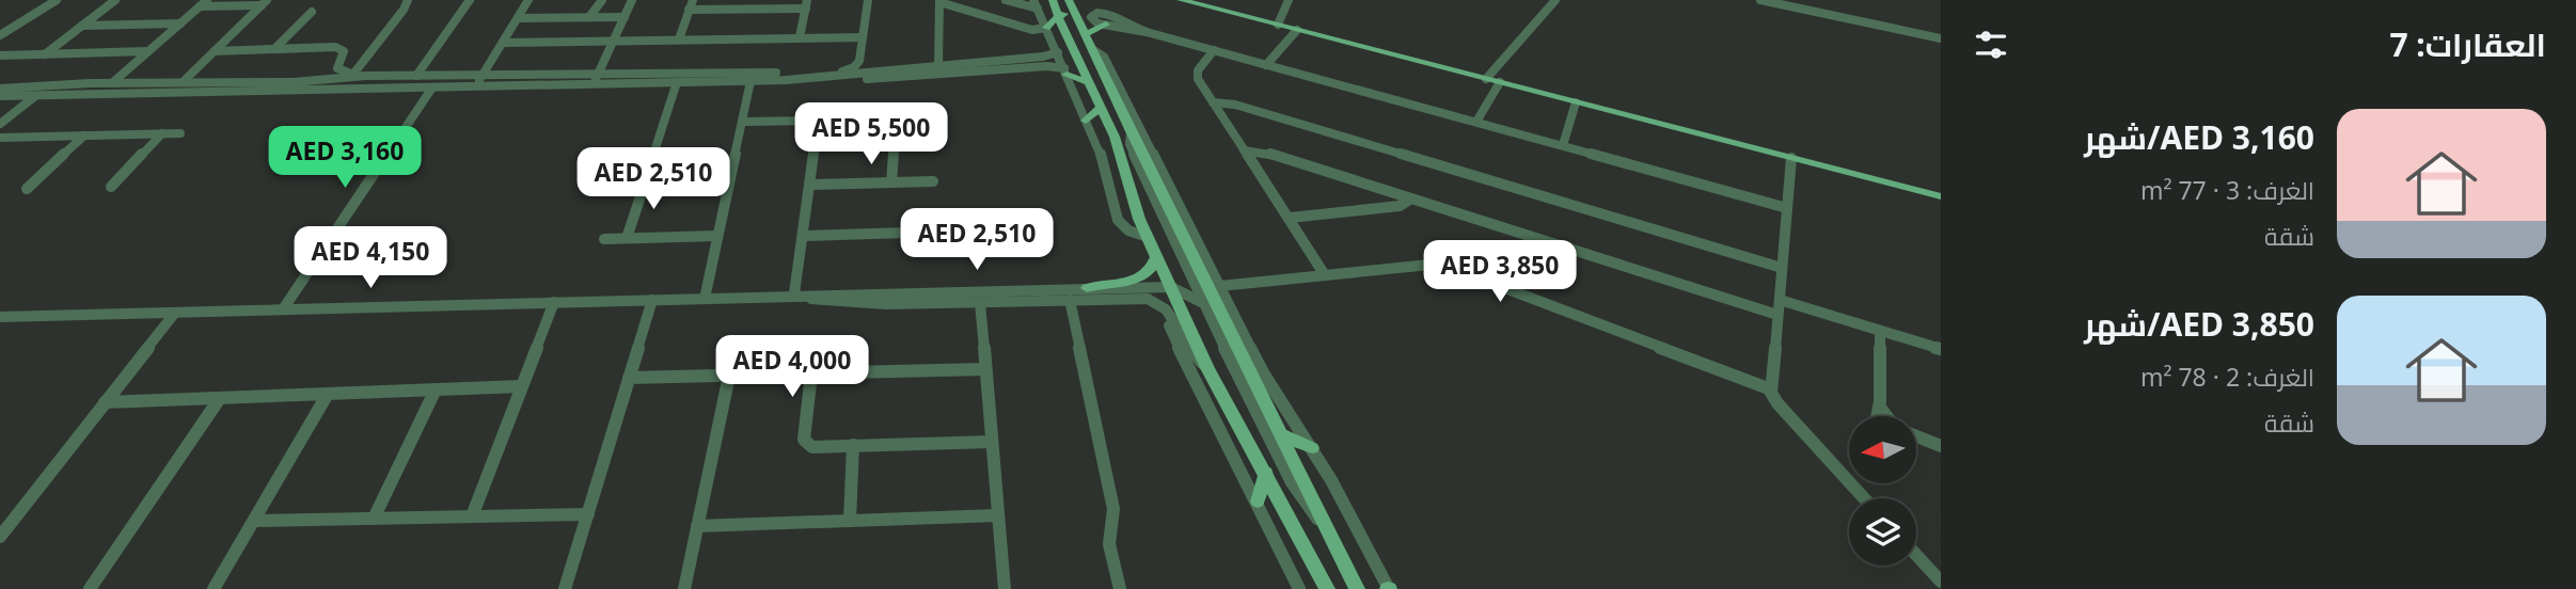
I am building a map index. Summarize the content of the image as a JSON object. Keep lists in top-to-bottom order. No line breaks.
{"north":"left","page":{"heading":"العقارات: 7","list":[{"name":"AED 3,160/شهر","note":"الغرف: 3 · 77 m² · شقة"},{"name":"AED 3,850/شهر","note":"الغرف: 2 · 78 m² · شقة"}],"price":["AED 5,500","AED 3,160","AED 2,510","AED 2,510","AED 4,150","AED 3,850","AED 4,000"]}}
